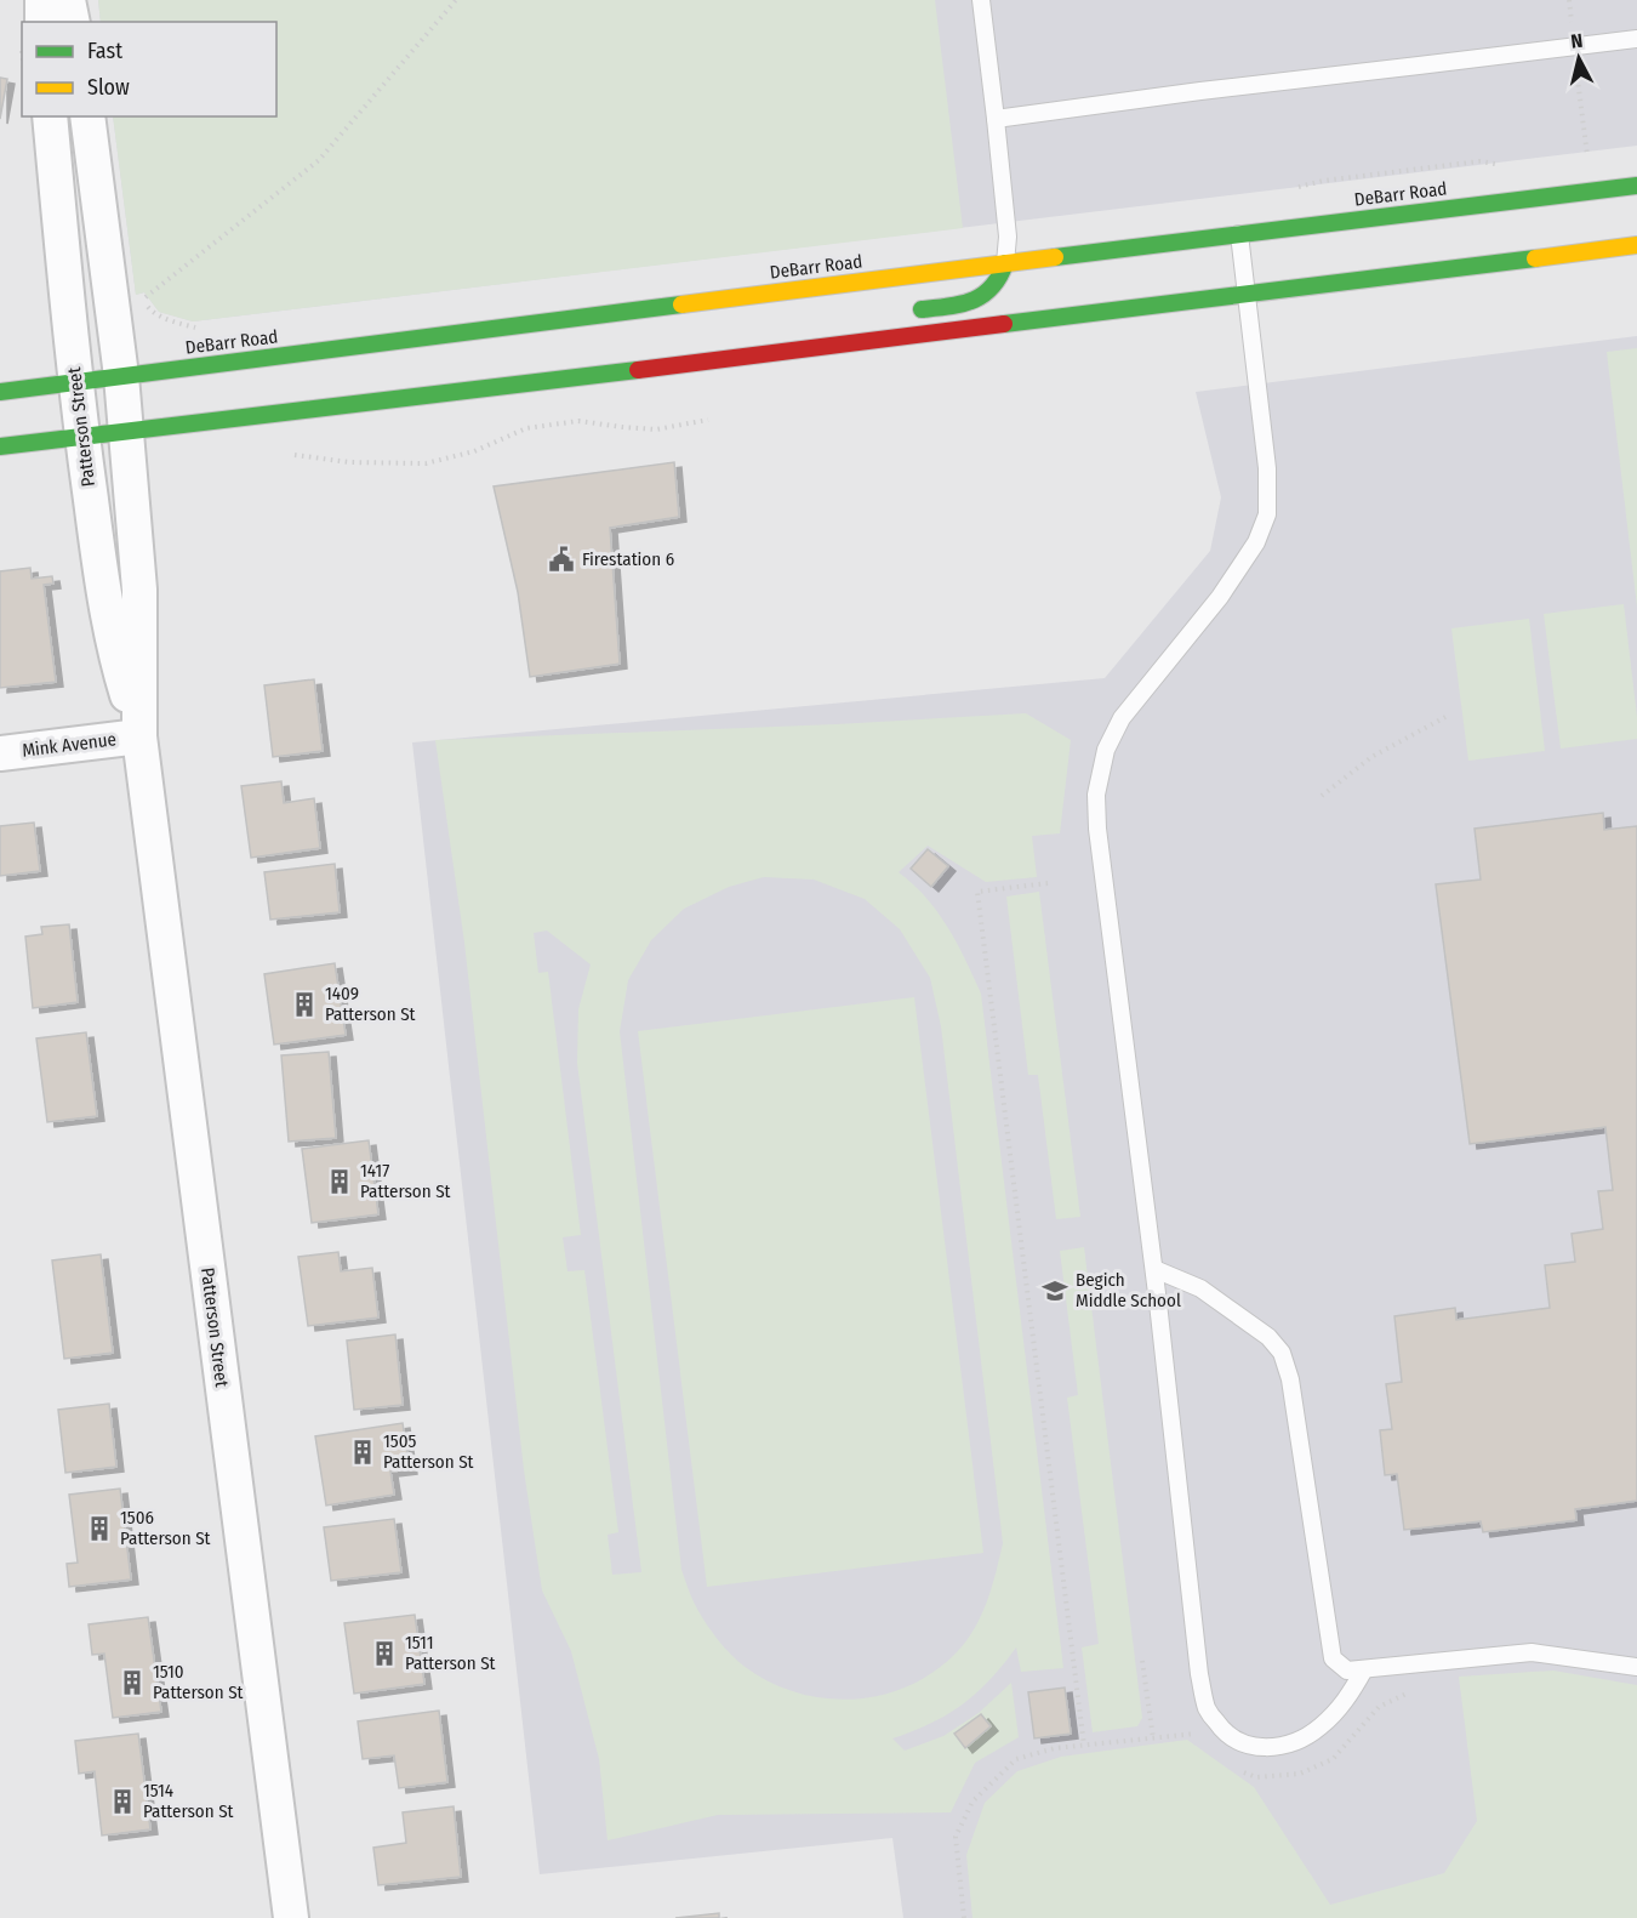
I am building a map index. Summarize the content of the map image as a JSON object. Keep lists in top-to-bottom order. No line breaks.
{"streets":{"main road":["DeBarr Road"],"street":["Patterson Street","Mink Avenue"]},"crossings":[["DeBarr Road","Patterson Street"],["Patterson Street","Mink Avenue"]],"places":{"public building":["Firestation 6"],"building":["1409 Patterson St","1417 Patterson St","1505 Patterson St","1506 Patterson St","1511 Patterson St","1510 Patterson St","1514 Patterson St"],"school or university":["Begich Middle School"]},"legend":["Fast","Slow"],"north":"top"}
